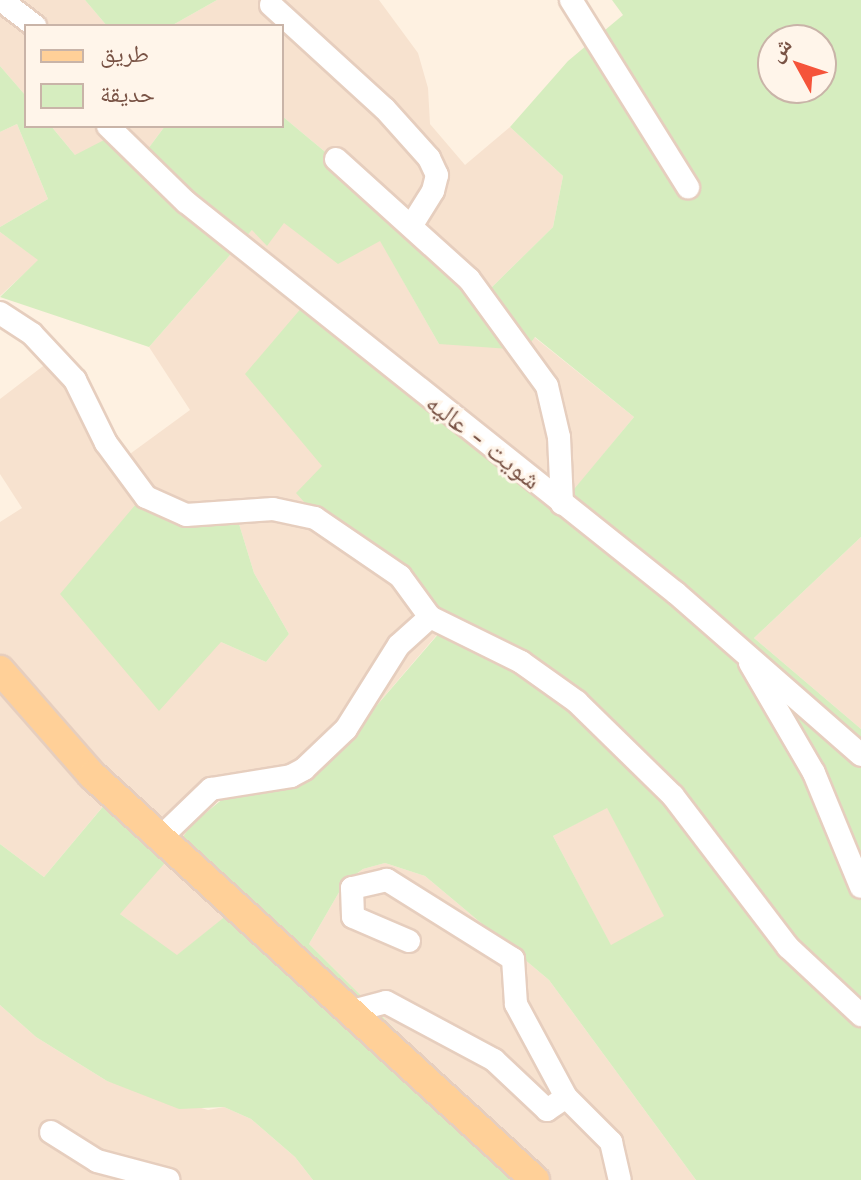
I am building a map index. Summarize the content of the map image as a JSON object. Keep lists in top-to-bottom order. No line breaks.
{"streets":{"street":["شويت - عاليه"]},"legend":["طريق","حديقة"],"north":"top left"}
